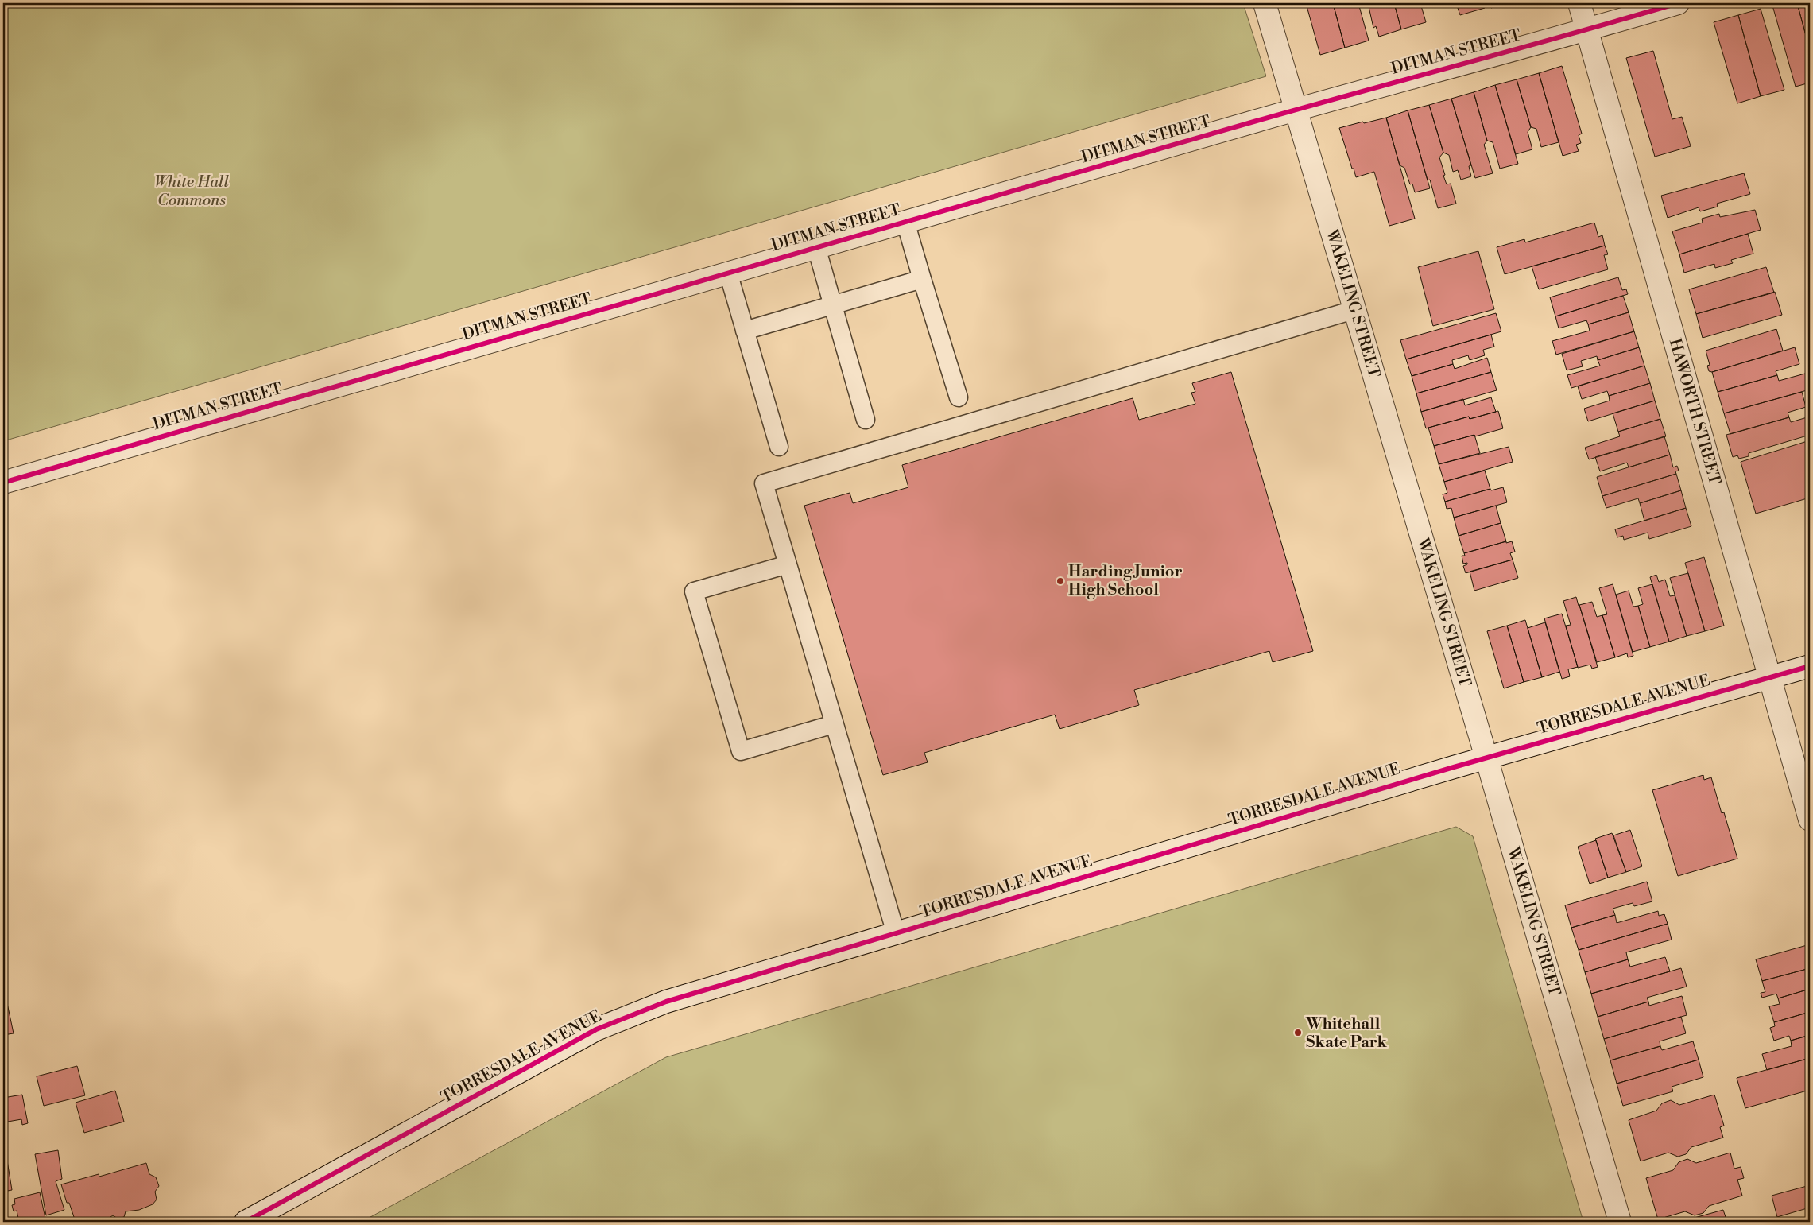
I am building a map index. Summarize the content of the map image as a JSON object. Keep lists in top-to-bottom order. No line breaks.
{"streets":{"street":["DITMAN STREET","WAKELING STREET","HAWORTH STREET","TORRESDALE AVENUE"]},"crossings":[["DITMAN STREET","WAKELING STREET"],["DITMAN STREET","HAWORTH STREET"],["WAKELING STREET","TORRESDALE AVENUE"],["HAWORTH STREET","TORRESDALE AVENUE"]],"parks":["White Hall Commons"],"places":["Harding Junior High School","Whitehall Skate Park"]}
